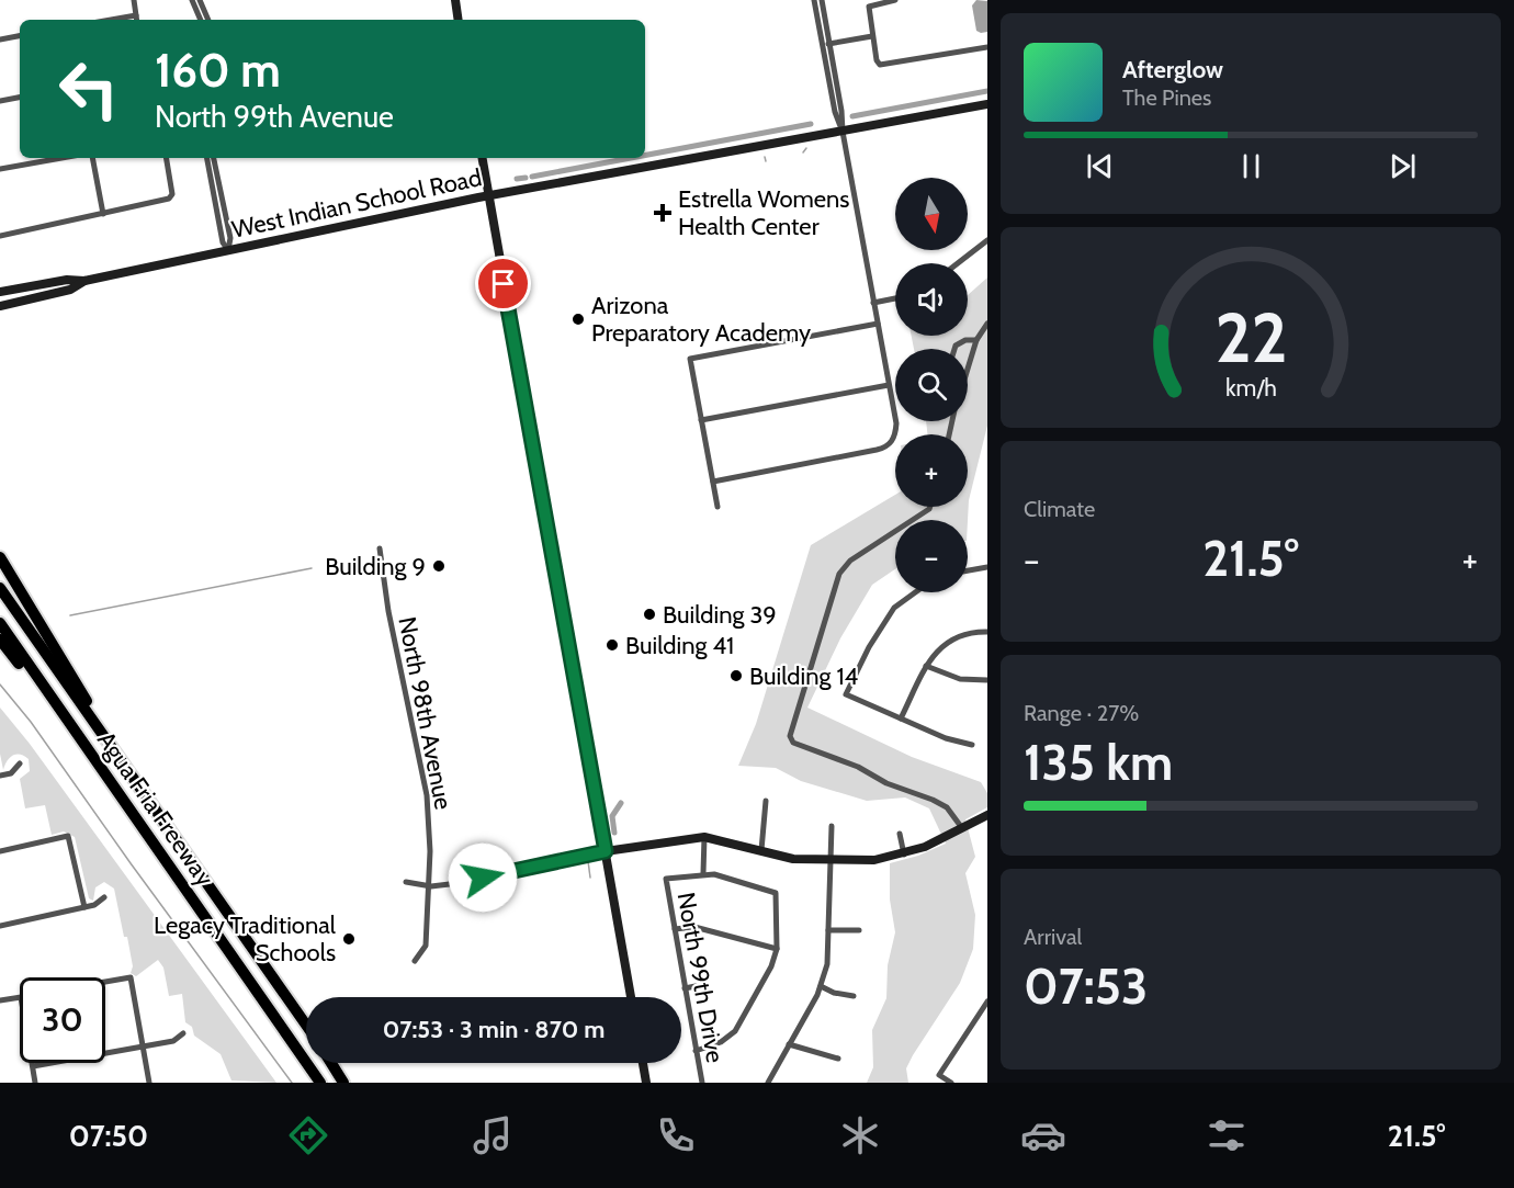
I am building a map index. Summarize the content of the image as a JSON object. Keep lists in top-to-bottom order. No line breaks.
{"streets":{"highway":["Agua Fria Freeway"],"main road":["West Indian School Road"],"street":["North 98th Avenue","North 99th Drive"]},"places":{"health":["Estrella Womens Health Center"],"other":["Arizona Preparatory Academy","Building 9","Building 39","Building 41","Building 14","Legacy Traditional Schools"]},"north":"bottom","page":{"turn":["160 m","North 99th Avenue"],"song":["Afterglow","The Pines"],"map_buttons":["+","−"],"tile":["Climate",["Range · 27%","135 km"],["Arrival","07:53"]],"heat":["−","21.5°","+"],"limit":"30","trip":"07:53 · 3 min · 870 m","tabs":["07:50","21.5°"],"gauge":["22","km/h"]}}
